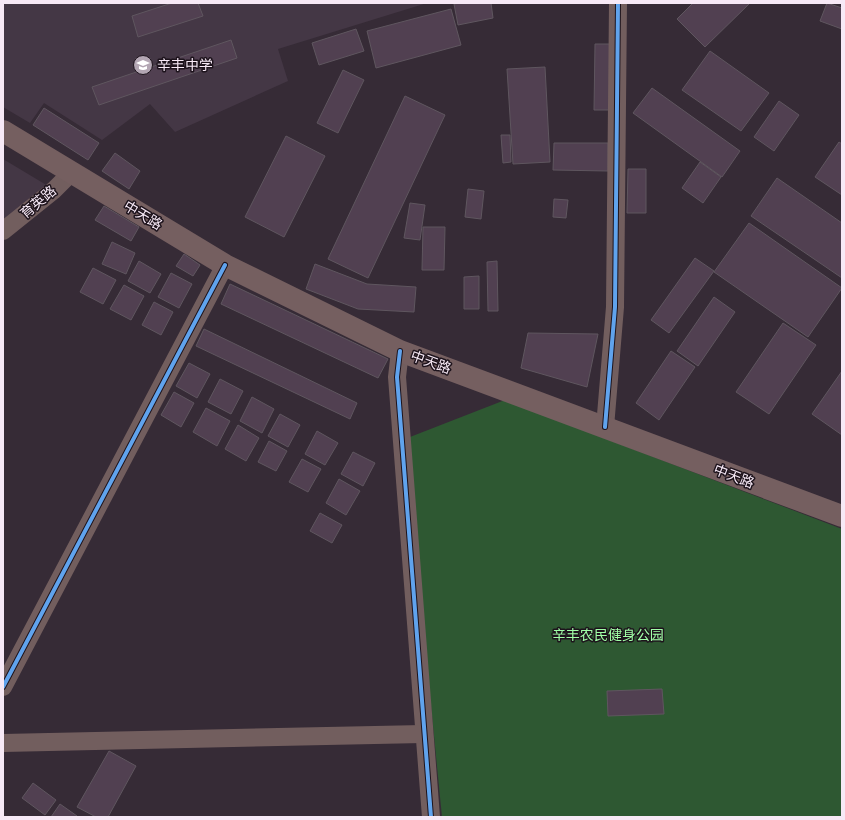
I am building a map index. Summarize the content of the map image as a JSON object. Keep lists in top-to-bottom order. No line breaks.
{"streets":{"main road":["中天路"],"street":["育英路"]},"crossings":[["育英路","中天路"]],"parks":["辛丰农民健身公园"],"places":{"school or university":["辛丰中学"]}}
